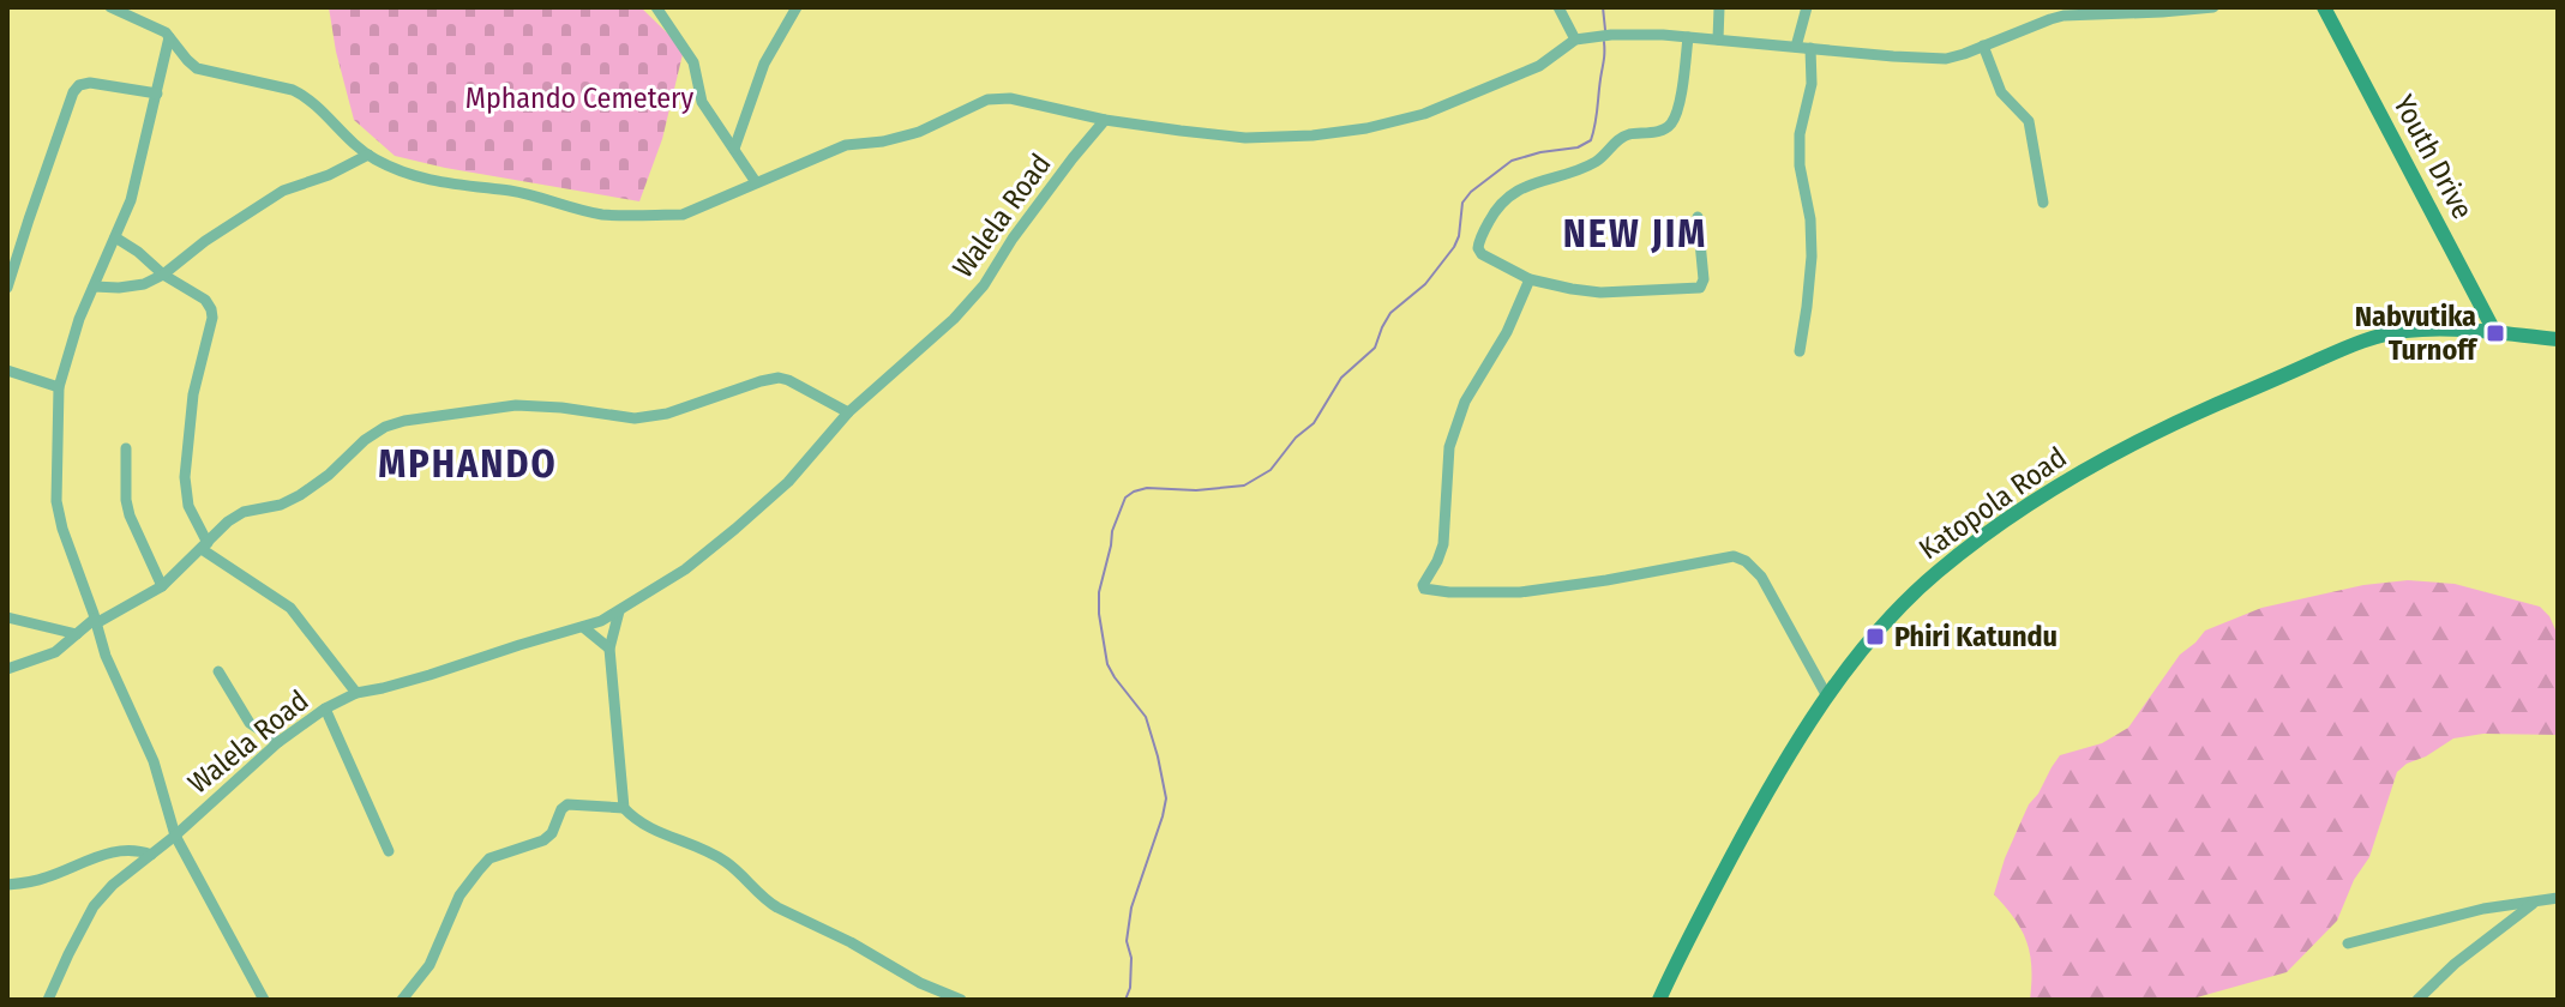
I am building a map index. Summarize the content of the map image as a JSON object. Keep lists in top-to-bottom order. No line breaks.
{"streets":{"street":["Youth Drive","Walela Road","Katopola Road"]},"crossings":[["Youth Drive","Katopola Road"]],"districts":["NEW JIM","MPHANDO"],"parks":["Mphando Cemetery"],"places":{"transit":["Nabvutika Turnoff","Phiri Katundu"]}}
